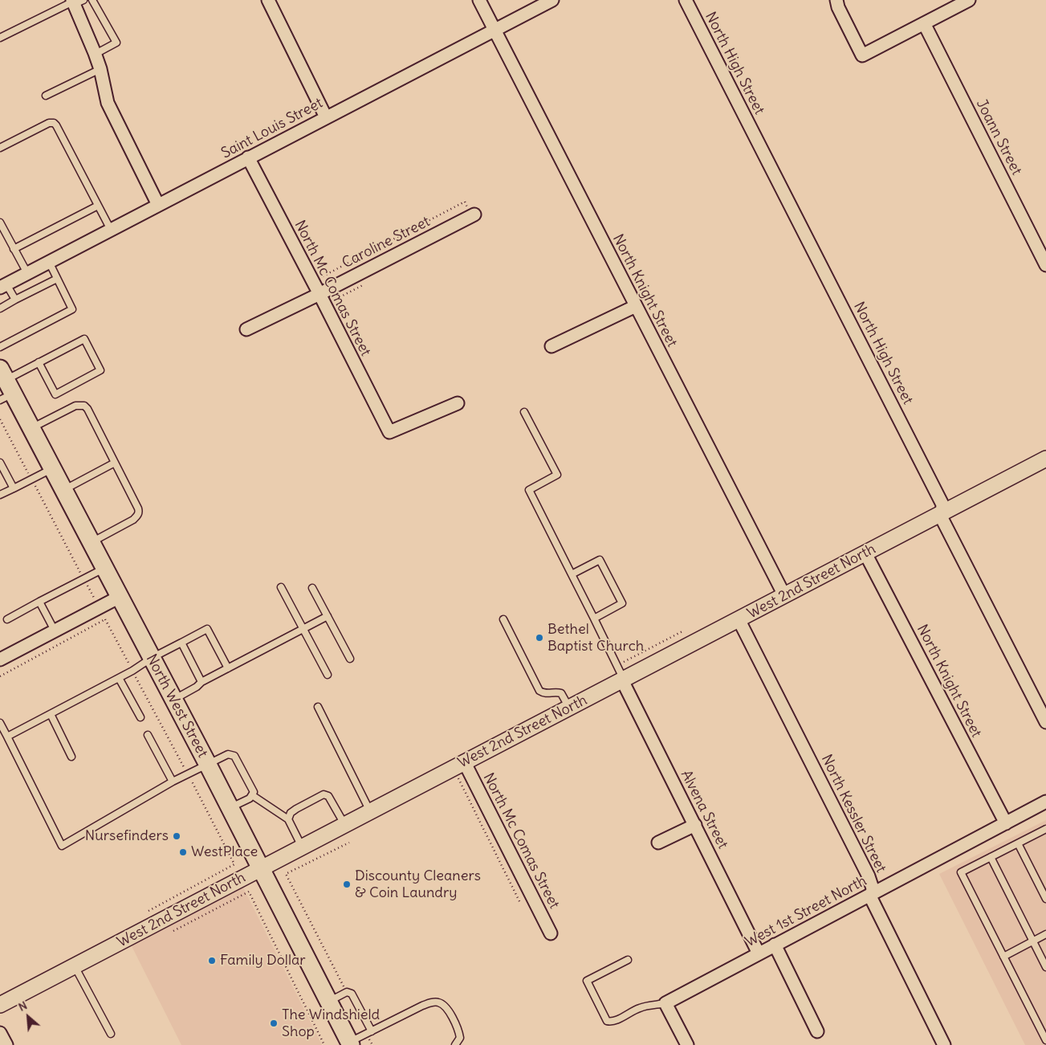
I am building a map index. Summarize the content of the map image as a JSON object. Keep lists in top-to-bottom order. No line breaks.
{"streets":{"main road":["North West Street"],"street":["North High Street","Saint Louis Street","Joann Street","Caroline Street","North Mc Comas Street","North Knight Street","West 2nd Street North","Alvena Street","North Kessler Street","West 1st Street North"]},"crossings":[["North High Street","West 2nd Street North"],["Saint Louis Street","North Mc Comas Street"],["Saint Louis Street","North Knight Street"],["Caroline Street","North Mc Comas Street"],["North Mc Comas Street","West 2nd Street North"],["North Knight Street","West 2nd Street North"],["North Knight Street","West 1st Street North"],["West 2nd Street North","North West Street"],["West 2nd Street North","Alvena Street"],["West 2nd Street North","North Kessler Street"],["Alvena Street","West 1st Street North"],["North Kessler Street","West 1st Street North"]],"places":["Bethel Baptist Church","Nursefinders","WestPlace","Discounty Cleaners & Coin Laundry","Family Dollar","The Windshield Shop"],"north":"top left"}
